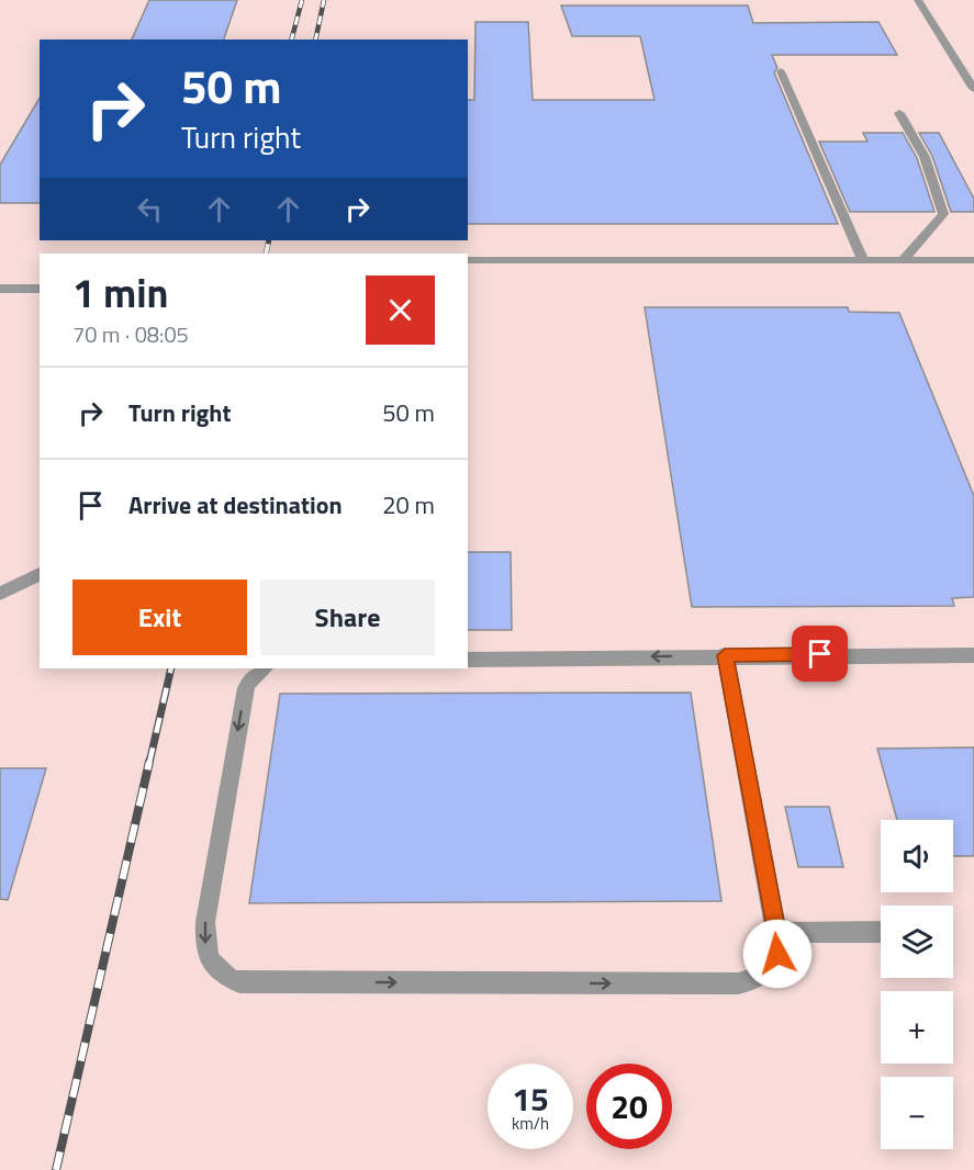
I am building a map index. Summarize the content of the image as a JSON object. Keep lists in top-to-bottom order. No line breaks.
{"page":{"turn":["50 m","Turn right"],"heading":["1 min","70 m · 08:05"],"list":[{"name":"Turn right","value":"50 m"},{"name":"Arrive at destination","value":"20 m"}],"buttons":["Exit","Share"],"map_buttons":["+","−"],"speed":"15 km/h","limit":"20"}}
